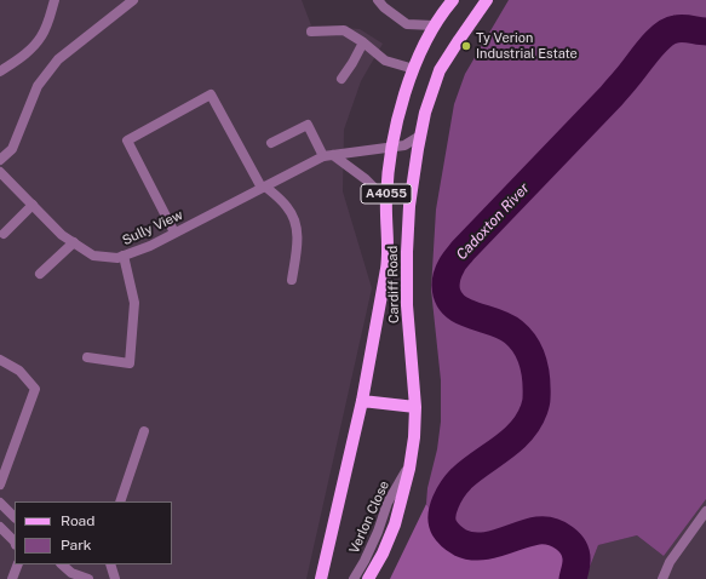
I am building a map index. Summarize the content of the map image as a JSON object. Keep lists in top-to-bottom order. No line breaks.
{"streets":{"main road":["A4055","Cardiff Road"],"street":["Sully View","Verlon Close"]},"crossings":[["Sully View","Cardiff Road"],["Cardiff Road","Verlon Close"]],"water":["Cadoxton River"],"places":["Ty Verion Industrial Estate"],"legend":["Road","Park"]}
